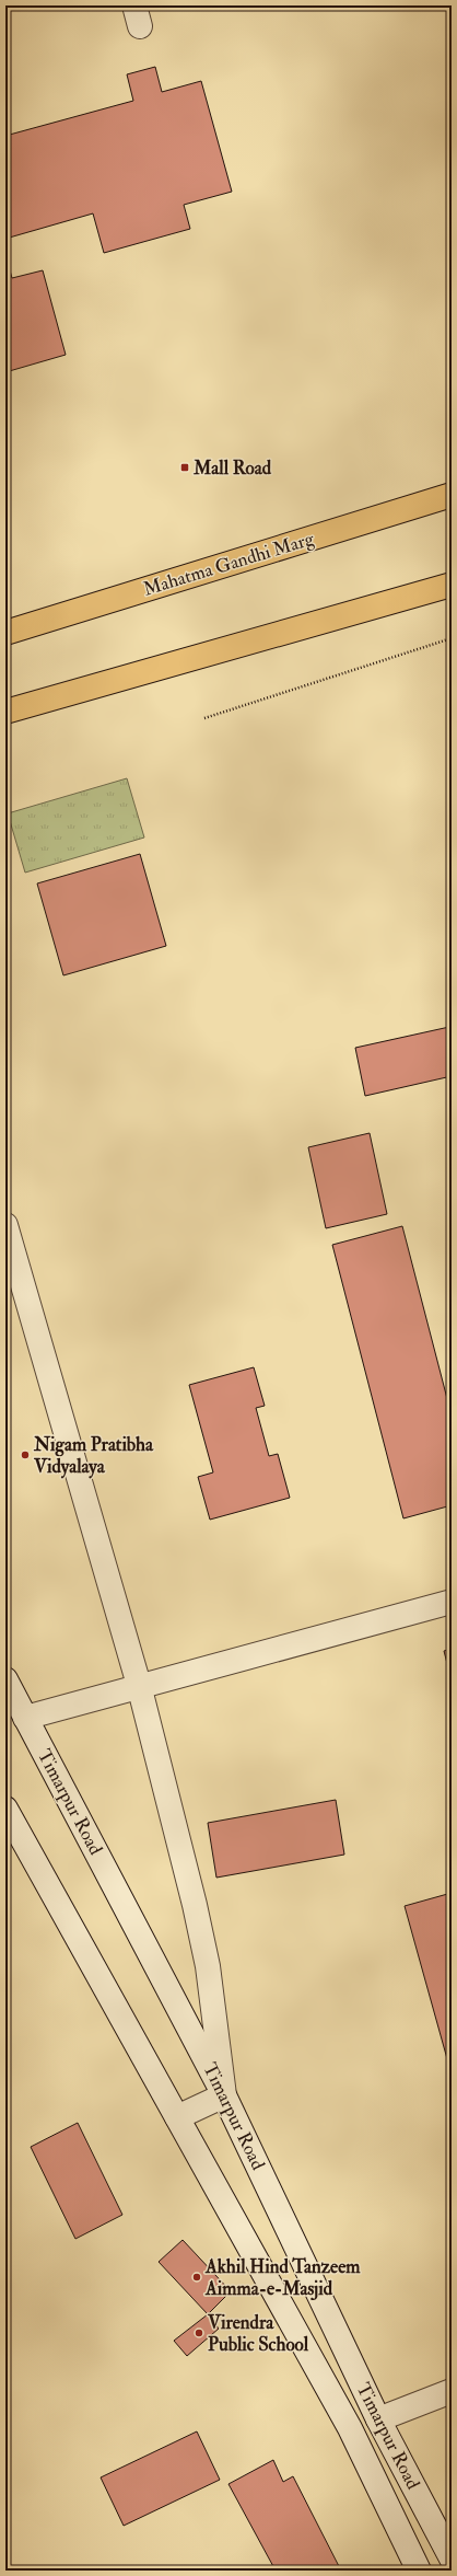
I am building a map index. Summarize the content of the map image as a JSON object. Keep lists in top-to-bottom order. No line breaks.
{"streets":{"main road":["Mahatma Gandhi Marg"],"street":["Timarpur Road"]},"places":{"transit":["Mall Road"],"other":["Nigam Pratibha Vidyalaya","Akhil Hind Tanzeem Aimma-e-Masjid","Virendra Public School"]}}
